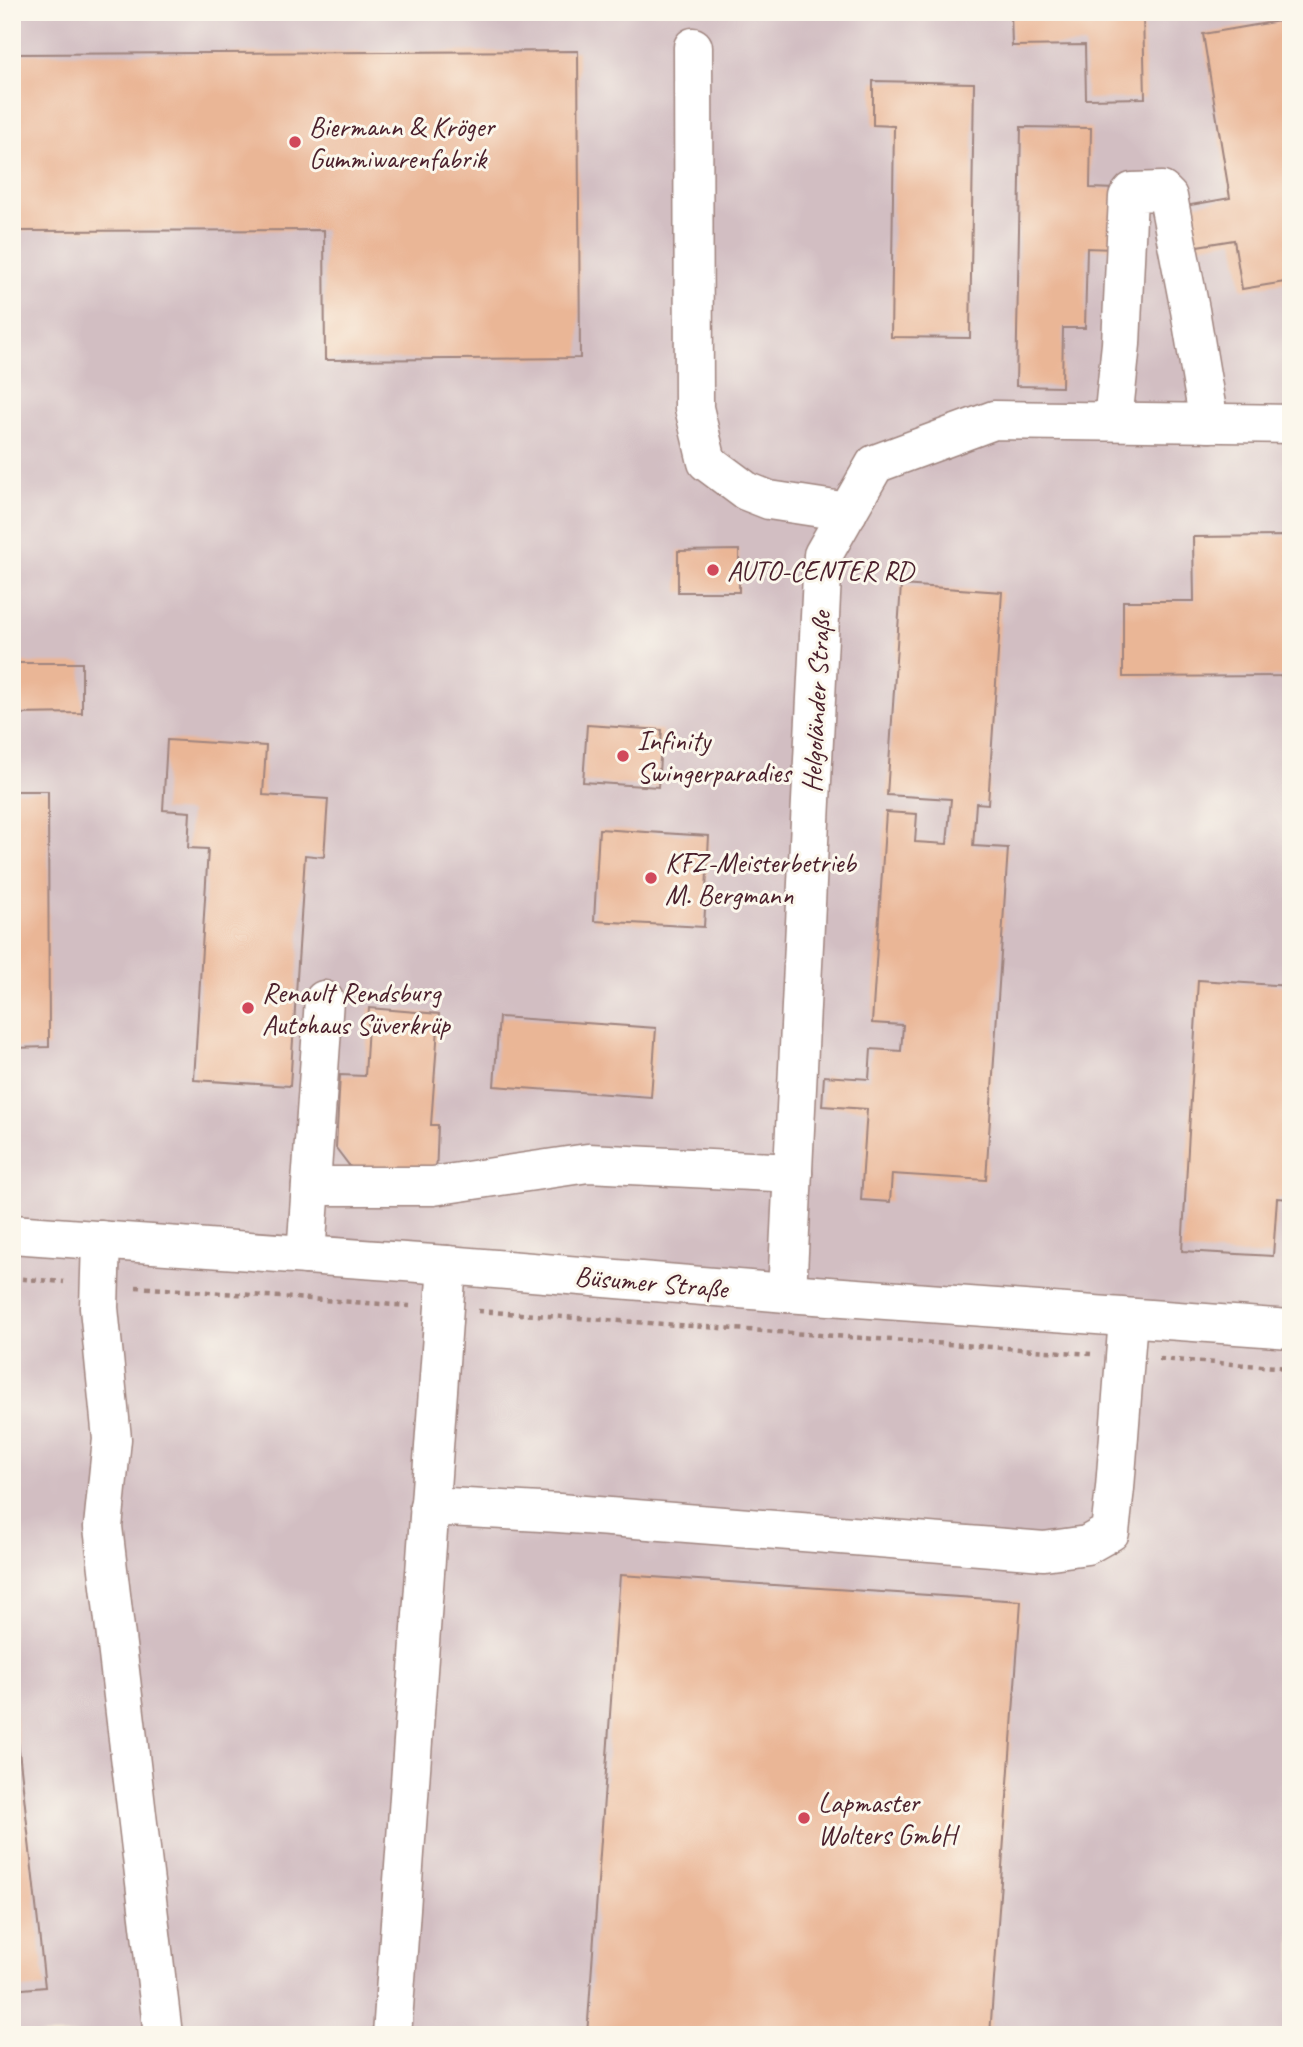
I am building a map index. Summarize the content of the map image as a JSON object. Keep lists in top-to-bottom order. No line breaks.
{"streets":{"street":["Helgoländer Straße","Büsumer Straße"]},"crossings":[["Helgoländer Straße","Büsumer Straße"]],"places":["Biermann & Kröger Gummiwarenfabrik","AUTO-CENTER RD","Infinity Swingerparadies","KFZ-Meisterbetrieb M. Bergmann","Renault Rendsburg Autohaus Süverkrüp","Lapmaster Wolters GmbH"]}
